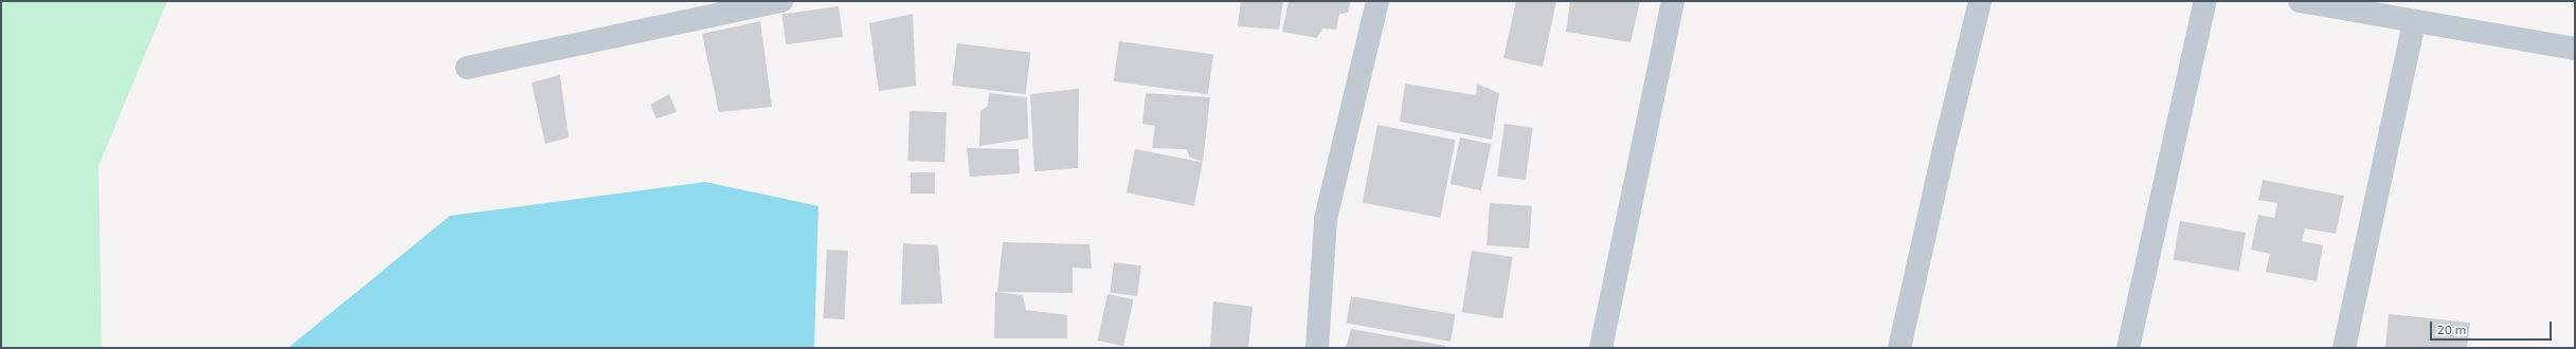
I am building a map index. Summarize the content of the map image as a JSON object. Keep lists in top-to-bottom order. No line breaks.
{"scale_bar":"20 m"}
